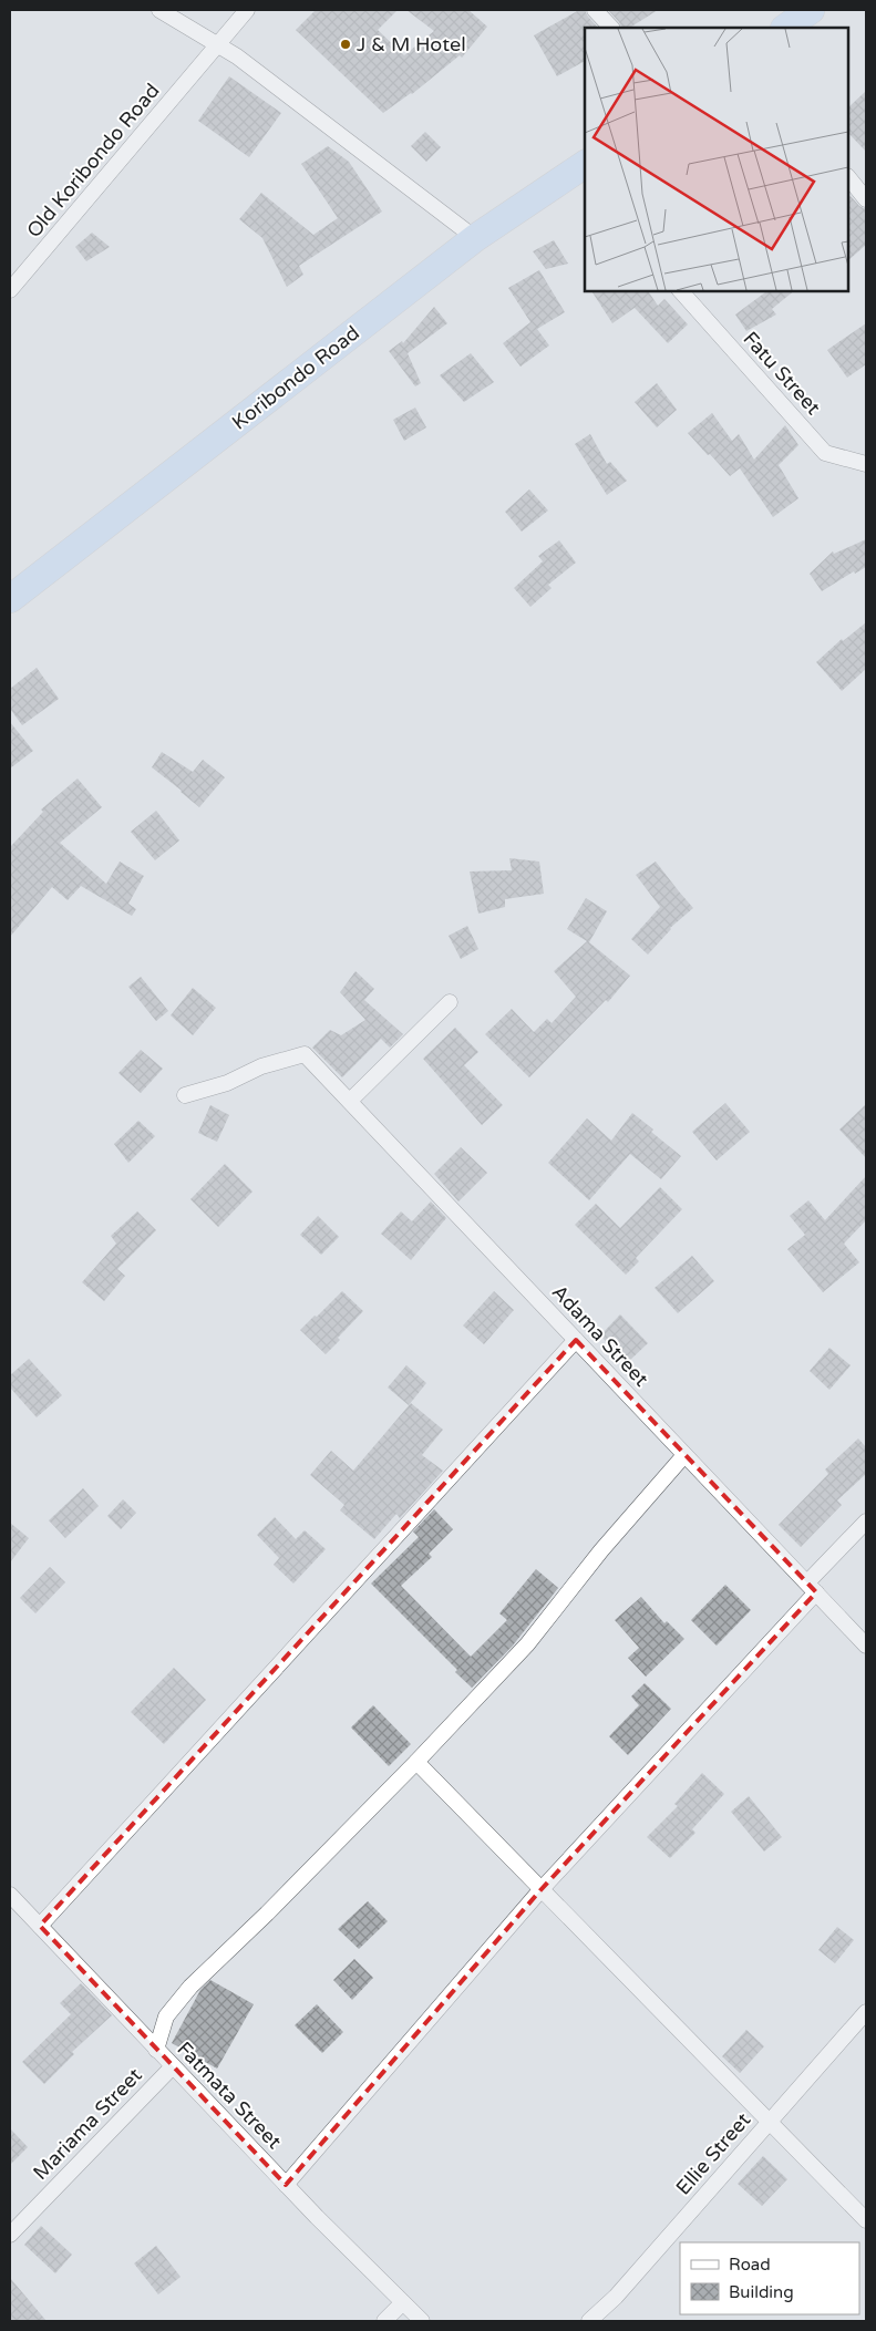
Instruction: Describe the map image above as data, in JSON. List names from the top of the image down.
{
  "streets": {
    "highway": ["Koribondo Road"],
    "street": [
      "Old Koribondo Road",
      "Fatu Street",
      "Adama Street",
      "Fatmata Street",
      "Mariama Street",
      "Ellie Street"
    ]
  },
  "crossings": [
    ["Fatmata Street", "Mariama Street"]
  ],
  "places": ["J & M Hotel"],
  "legend": ["Road", "Building"]
}
